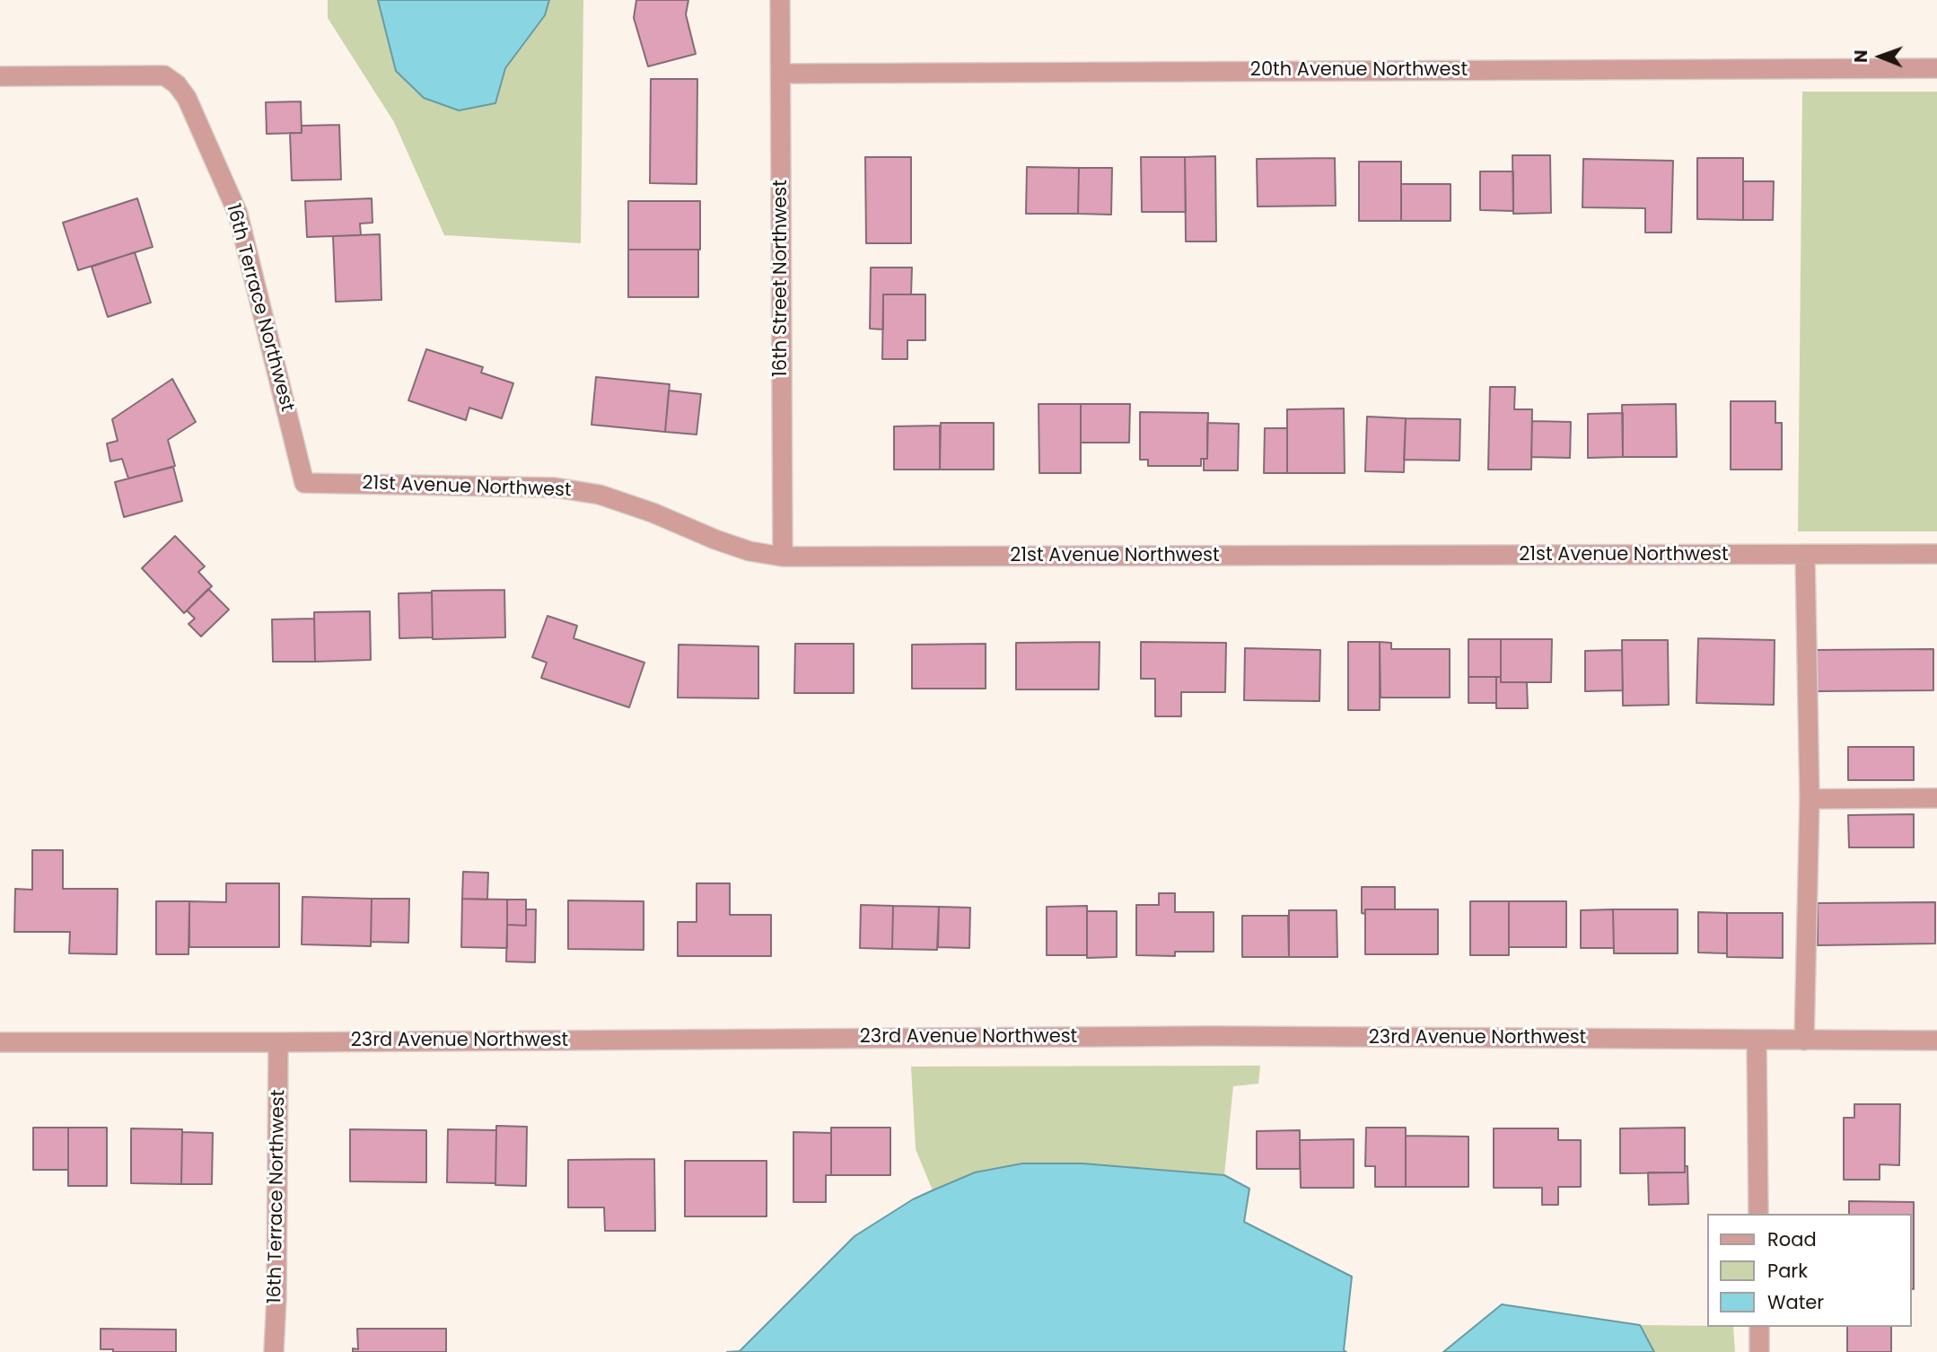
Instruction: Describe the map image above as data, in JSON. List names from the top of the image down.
{
  "streets": {
    "street": [
      "20th Avenue Northwest",
      "16th Street Northwest",
      "16th Terrace Northwest",
      "21st Avenue Northwest",
      "23rd Avenue Northwest"
    ]
  },
  "crossings": [
    ["20th Avenue Northwest", "16th Street Northwest"],
    ["16th Street Northwest", "21st Avenue Northwest"],
    ["16th Terrace Northwest", "21st Avenue Northwest"],
    ["16th Terrace Northwest", "23rd Avenue Northwest"]
  ],
  "legend": ["Road", "Park", "Water"],
  "north": "left"
}
